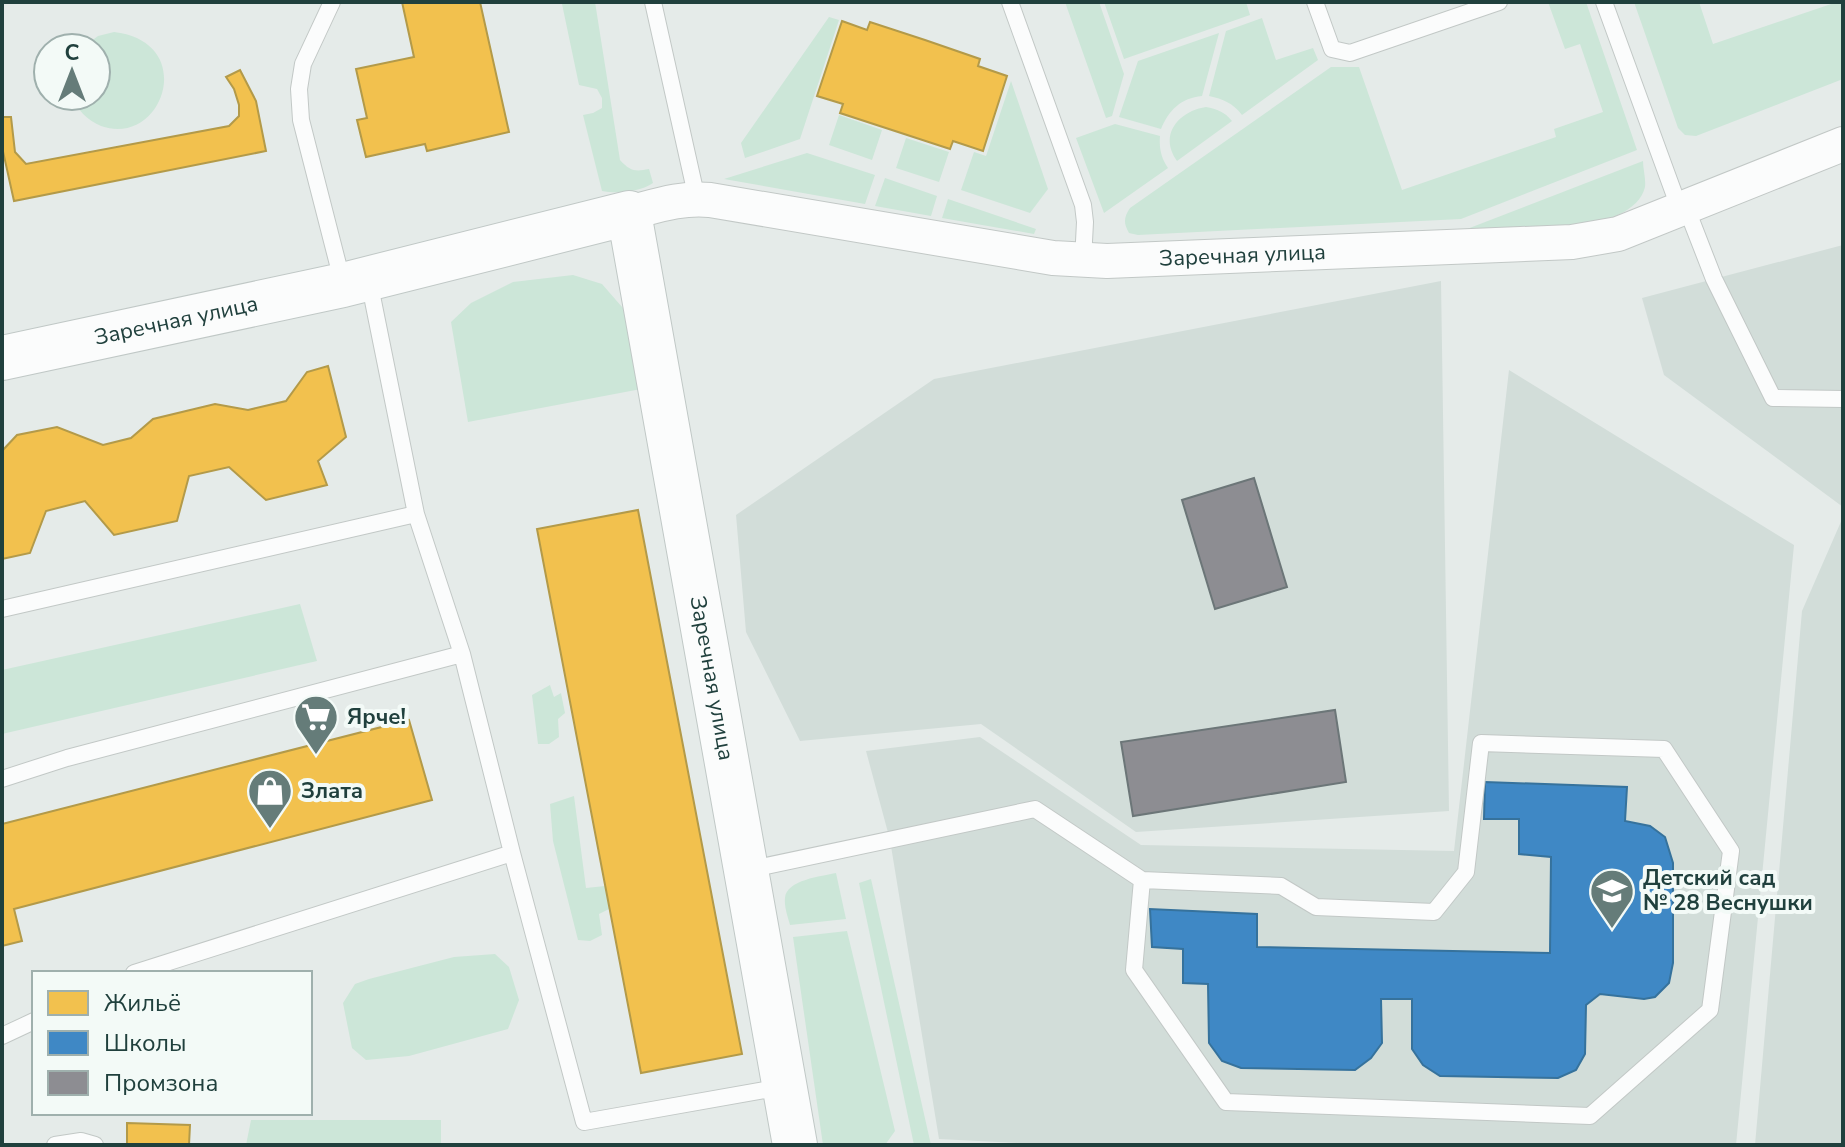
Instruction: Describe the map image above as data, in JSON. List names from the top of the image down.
{
  "streets": {
    "street": ["Заречная улица"]
  },
  "places": {
    "supermarket": ["Ярче!"],
    "shop": ["Злата"],
    "school or university": ["Детский сад № 28 Веснушки"]
  },
  "legend": ["Жильё", "Школы", "Промзона"],
  "north": "top"
}
